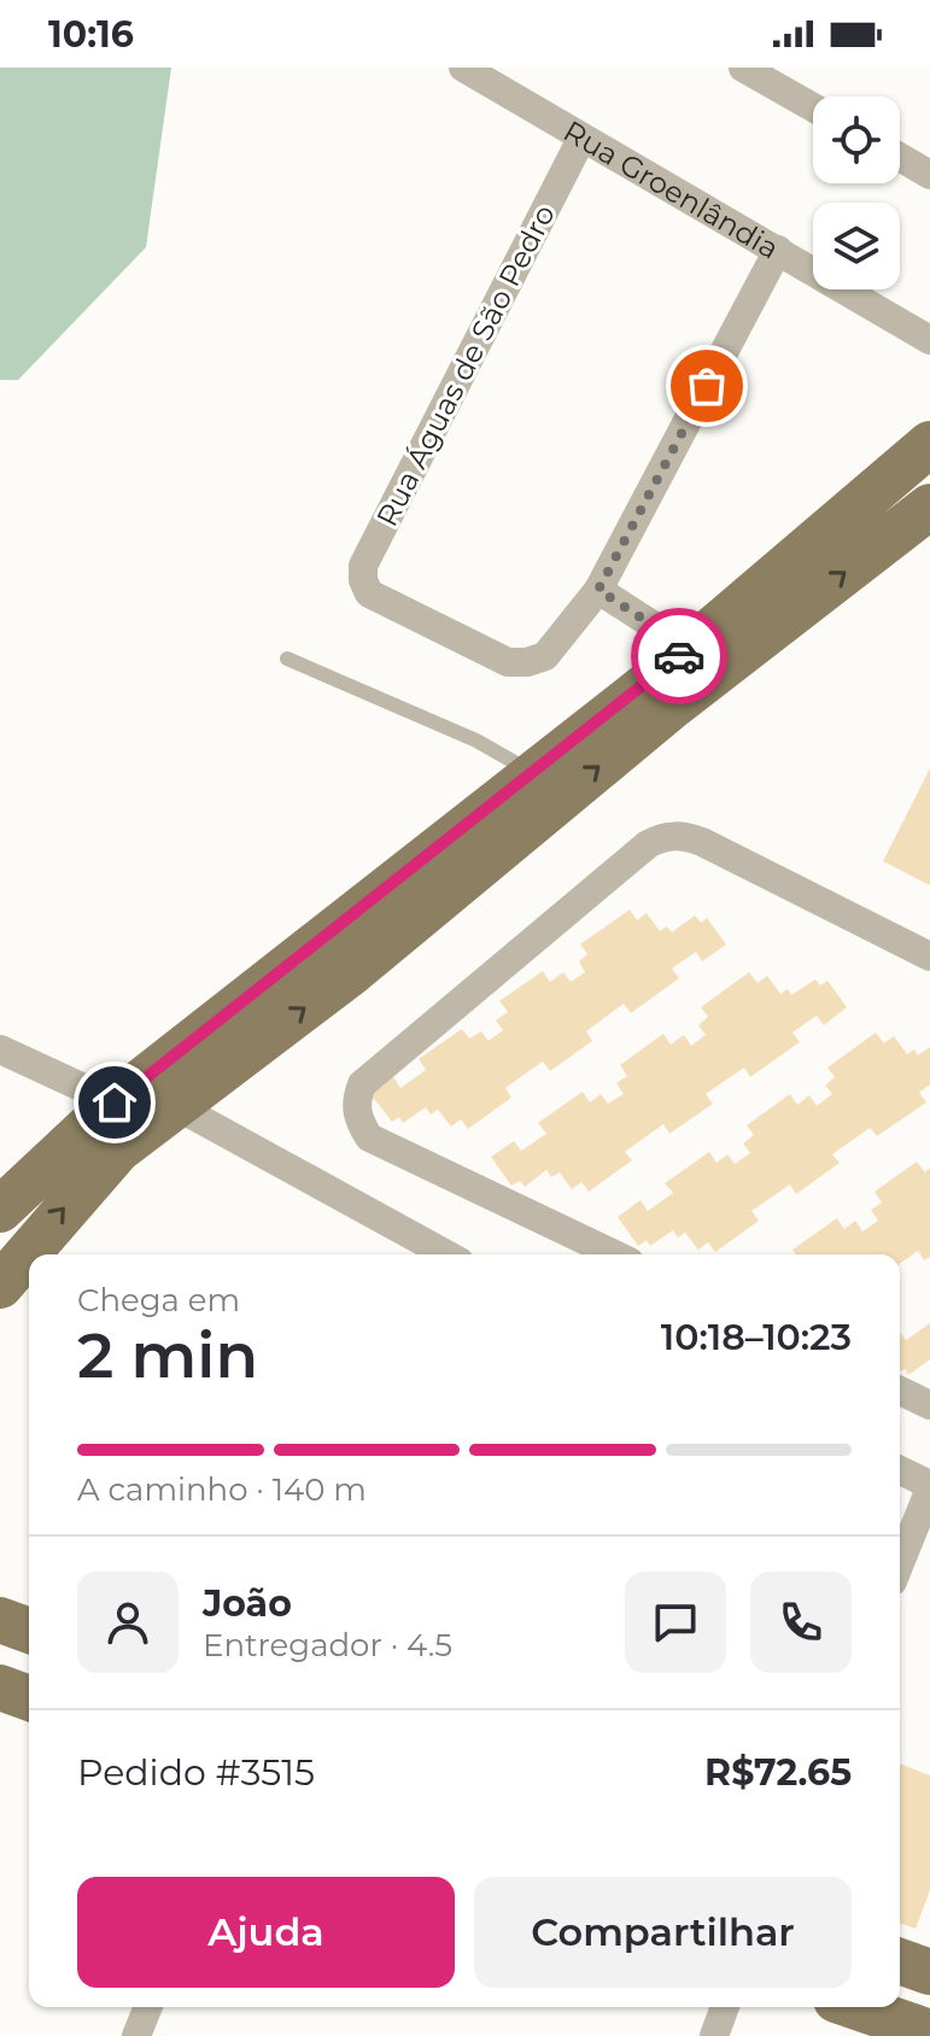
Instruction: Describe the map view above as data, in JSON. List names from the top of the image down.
{
  "streets": {
    "street": ["Rua Groenlândia", "Rua Águas de São Pedro"]
  },
  "crossings": [
    ["Rua Groenlândia", "Rua Águas de São Pedro"]
  ],
  "page": {
    "status": "10:16",
    "heading": ["2 min", "Chega em", "10:18–10:23"],
    "panel": [
      "João",
      "Entregador · 4.5",
      "Pedido #3515",
      "R$72.65"
    ],
    "bar": "A caminho · 140 m",
    "buttons": ["Ajuda", "Compartilhar"]
  }
}
